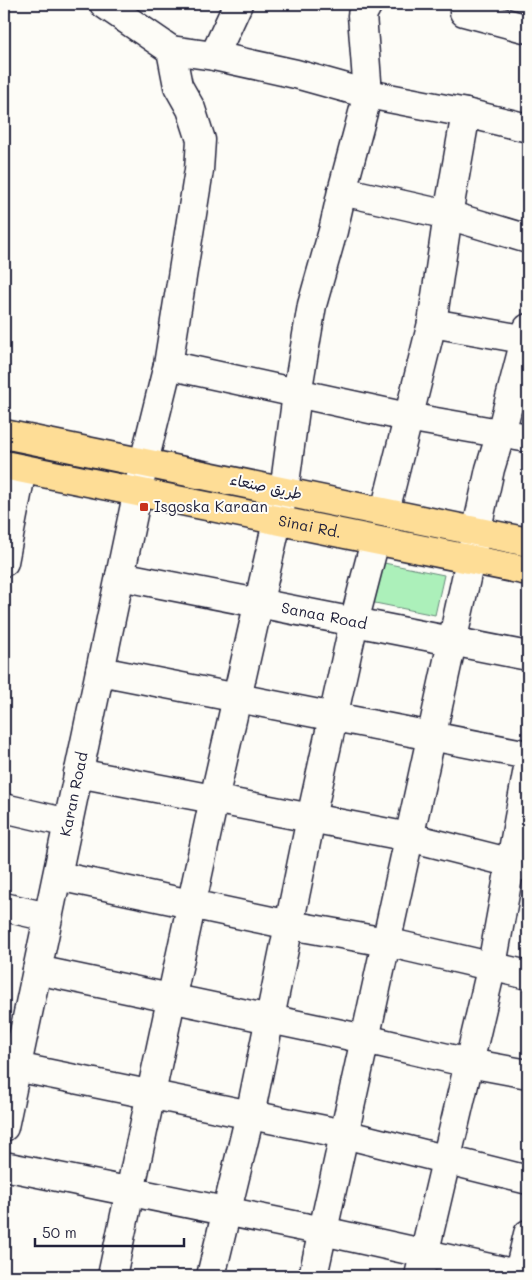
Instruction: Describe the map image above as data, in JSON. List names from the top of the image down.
{
  "streets": {
    "main road": ["طريق صنعاء", "Sinai Rd."],
    "street": ["Sanaa Road", "Karan Road"]
  },
  "crossings": [
    ["طريق صنعاء", "Karan Road"],
    ["Sinai Rd.", "Karan Road"],
    ["Sanaa Road", "Karan Road"]
  ],
  "places": {
    "transit": ["Isgoska Karaan"]
  },
  "scale_bar": "50 m"
}
